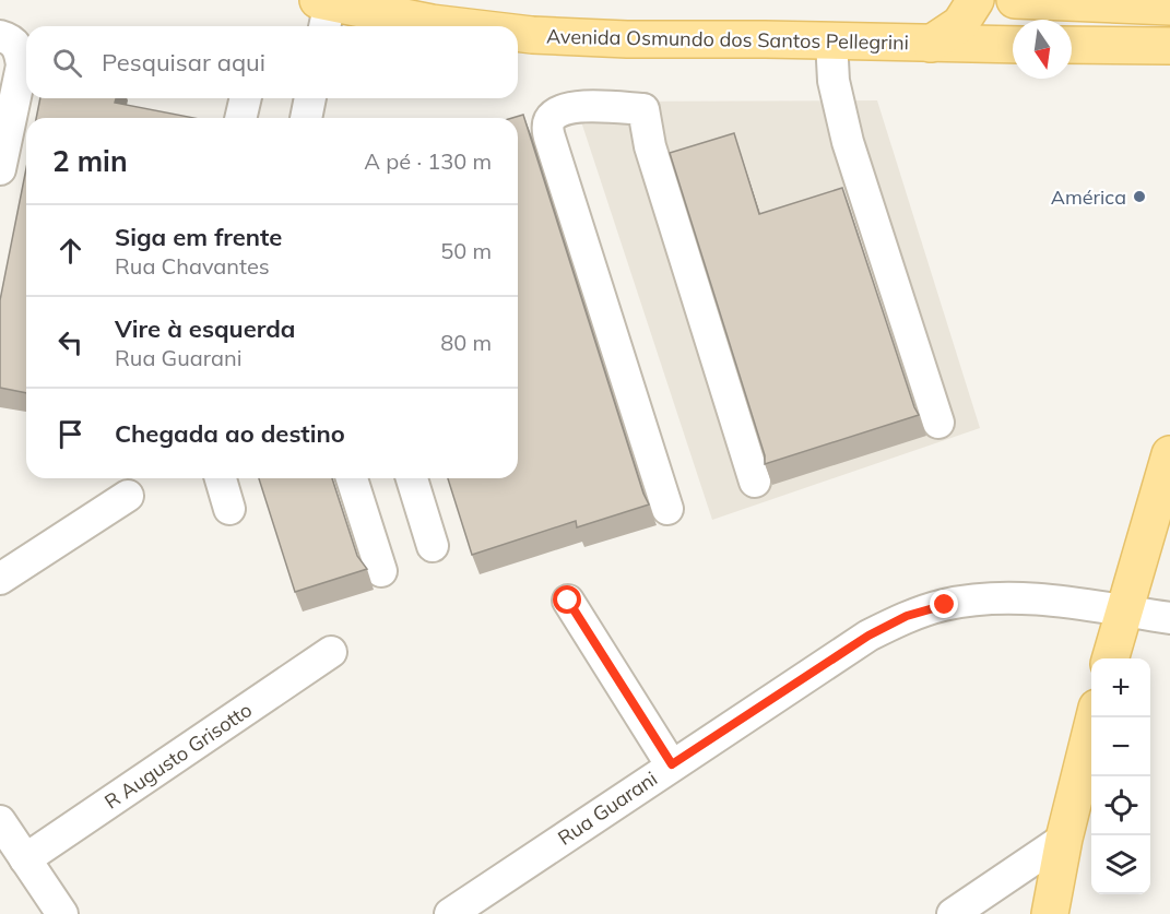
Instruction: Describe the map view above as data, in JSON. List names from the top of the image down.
{
  "streets": {
    "main road": ["Avenida Osmundo dos Santos Pellegrini"],
    "street": ["R Augusto Grisotto", "Rua Guarani"]
  },
  "places": ["América"],
  "north": "bottom",
  "page": {
    "search": "Pesquisar aqui",
    "heading": ["2 min", "A pé · 130 m"],
    "list": [
      ["Siga em frente", "Rua Chavantes", "50 m"],
      ["Vire à esquerda", "Rua Guarani", "80 m"],
      "Chegada ao destino"
    ],
    "map_buttons": ["+", "−"]
  }
}
